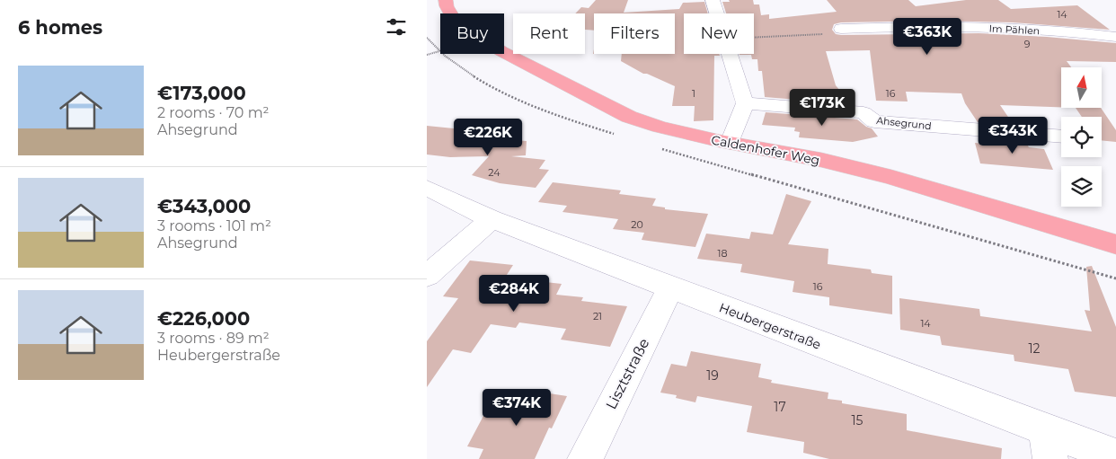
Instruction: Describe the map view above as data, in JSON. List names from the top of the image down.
{
  "streets": {
    "main road": ["Caldenhofer Weg"],
    "street": [
      "Im Pählen",
      "Ahsegrund",
      "Heubergerstraße",
      "Lisztstraße"
    ]
  },
  "crossings": [
    ["Heubergerstraße", "Lisztstraße"]
  ],
  "house_numbers": [
    "14",
    "9",
    "1",
    "16",
    "24",
    "20",
    "18",
    "16",
    "21",
    "14",
    "12",
    "19",
    "17",
    "15"
  ],
  "north": "top",
  "page": {
    "heading": "6 homes",
    "chip": [
      "Buy",
      "Rent",
      "Filters",
      "New"
    ],
    "price": [
      "€363K",
      "€173K",
      "€343K",
      "€226K",
      "€284K",
      "€374K"
    ],
    "list": [
      {
        "name": "€173,000",
        "note": "2 rooms · 70 m² · Ahsegrund"
      },
      {
        "name": "€343,000",
        "note": "3 rooms · 101 m² · Ahsegrund"
      },
      {
        "name": "€226,000",
        "note": "3 rooms · 89 m² · Heubergerstraße"
      }
    ]
  }
}
